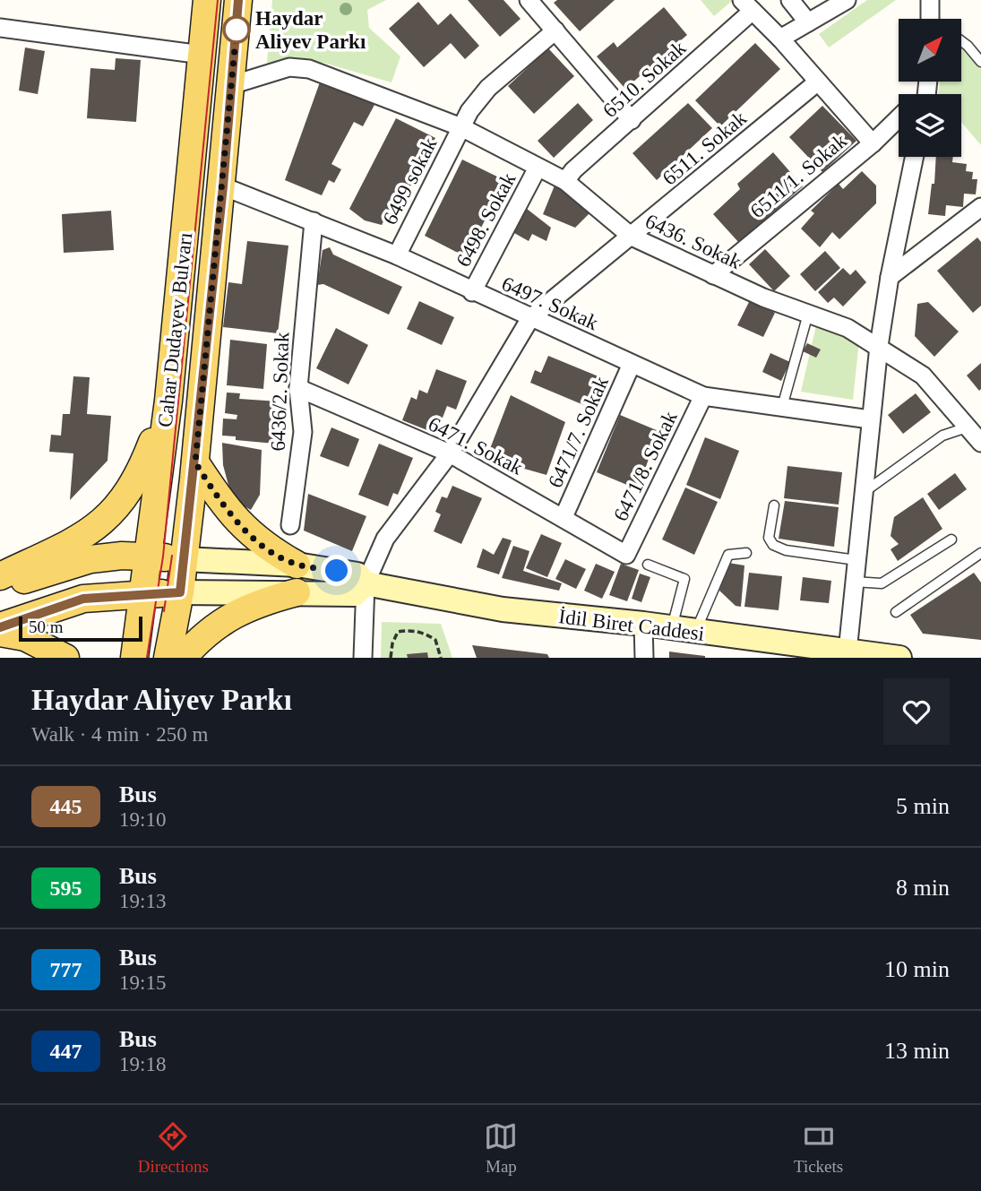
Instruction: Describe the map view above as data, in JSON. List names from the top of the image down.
{
  "streets": {
    "main road": ["Cahar Dudayev Bulvarı"],
    "street": [
      "6510. Sokak",
      "6511. Sokak",
      "6511/1. Sokak",
      "6499 sokak",
      "6498. Sokak",
      "6436. Sokak",
      "6497. Sokak",
      "6436/2. Sokak",
      "6471/7. Sokak",
      "6471. Sokak",
      "6471/8. Sokak",
      "İdil Biret Caddesi"
    ]
  },
  "crossings": [
    ["6510. Sokak", "6436. Sokak"],
    ["6511. Sokak", "6436. Sokak"],
    ["6511. Sokak", "6497. Sokak"],
    ["6511/1. Sokak", "6436. Sokak"],
    ["6499 sokak", "6436. Sokak"],
    ["6499 sokak", "6497. Sokak"],
    ["6498. Sokak", "6436. Sokak"],
    ["6498. Sokak", "6497. Sokak"],
    ["6436. Sokak", "Cahar Dudayev Bulvarı"],
    ["6497. Sokak", "Cahar Dudayev Bulvarı"],
    ["6497. Sokak", "6436/2. Sokak"],
    ["6497. Sokak", "6471/7. Sokak"],
    ["6497. Sokak", "6471/8. Sokak"],
    ["Cahar Dudayev Bulvarı", "İdil Biret Caddesi"],
    ["6436/2. Sokak", "6471. Sokak"],
    ["6471/7. Sokak", "6471. Sokak"],
    ["6471. Sokak", "6471/8. Sokak"]
  ],
  "places": ["Haydar Aliyev Parkı"],
  "lines": ["bus line 445"],
  "scale_bar": "50 m",
  "north": "top right",
  "page": {
    "scale": "50 m",
    "heading": ["Haydar Aliyev Parkı", "Walk · 4 min · 250 m"],
    "list": [
      {
        "mark": "445",
        "name": "Bus",
        "note": "19:10",
        "value": "5 min"
      },
      {
        "mark": "595",
        "name": "Bus",
        "note": "19:13",
        "value": "8 min"
      },
      {
        "mark": "777",
        "name": "Bus",
        "note": "19:15",
        "value": "10 min"
      },
      {
        "mark": "447",
        "name": "Bus",
        "note": "19:18",
        "value": "13 min"
      }
    ],
    "tabs": ["Directions", "Map", "Tickets"]
  }
}
